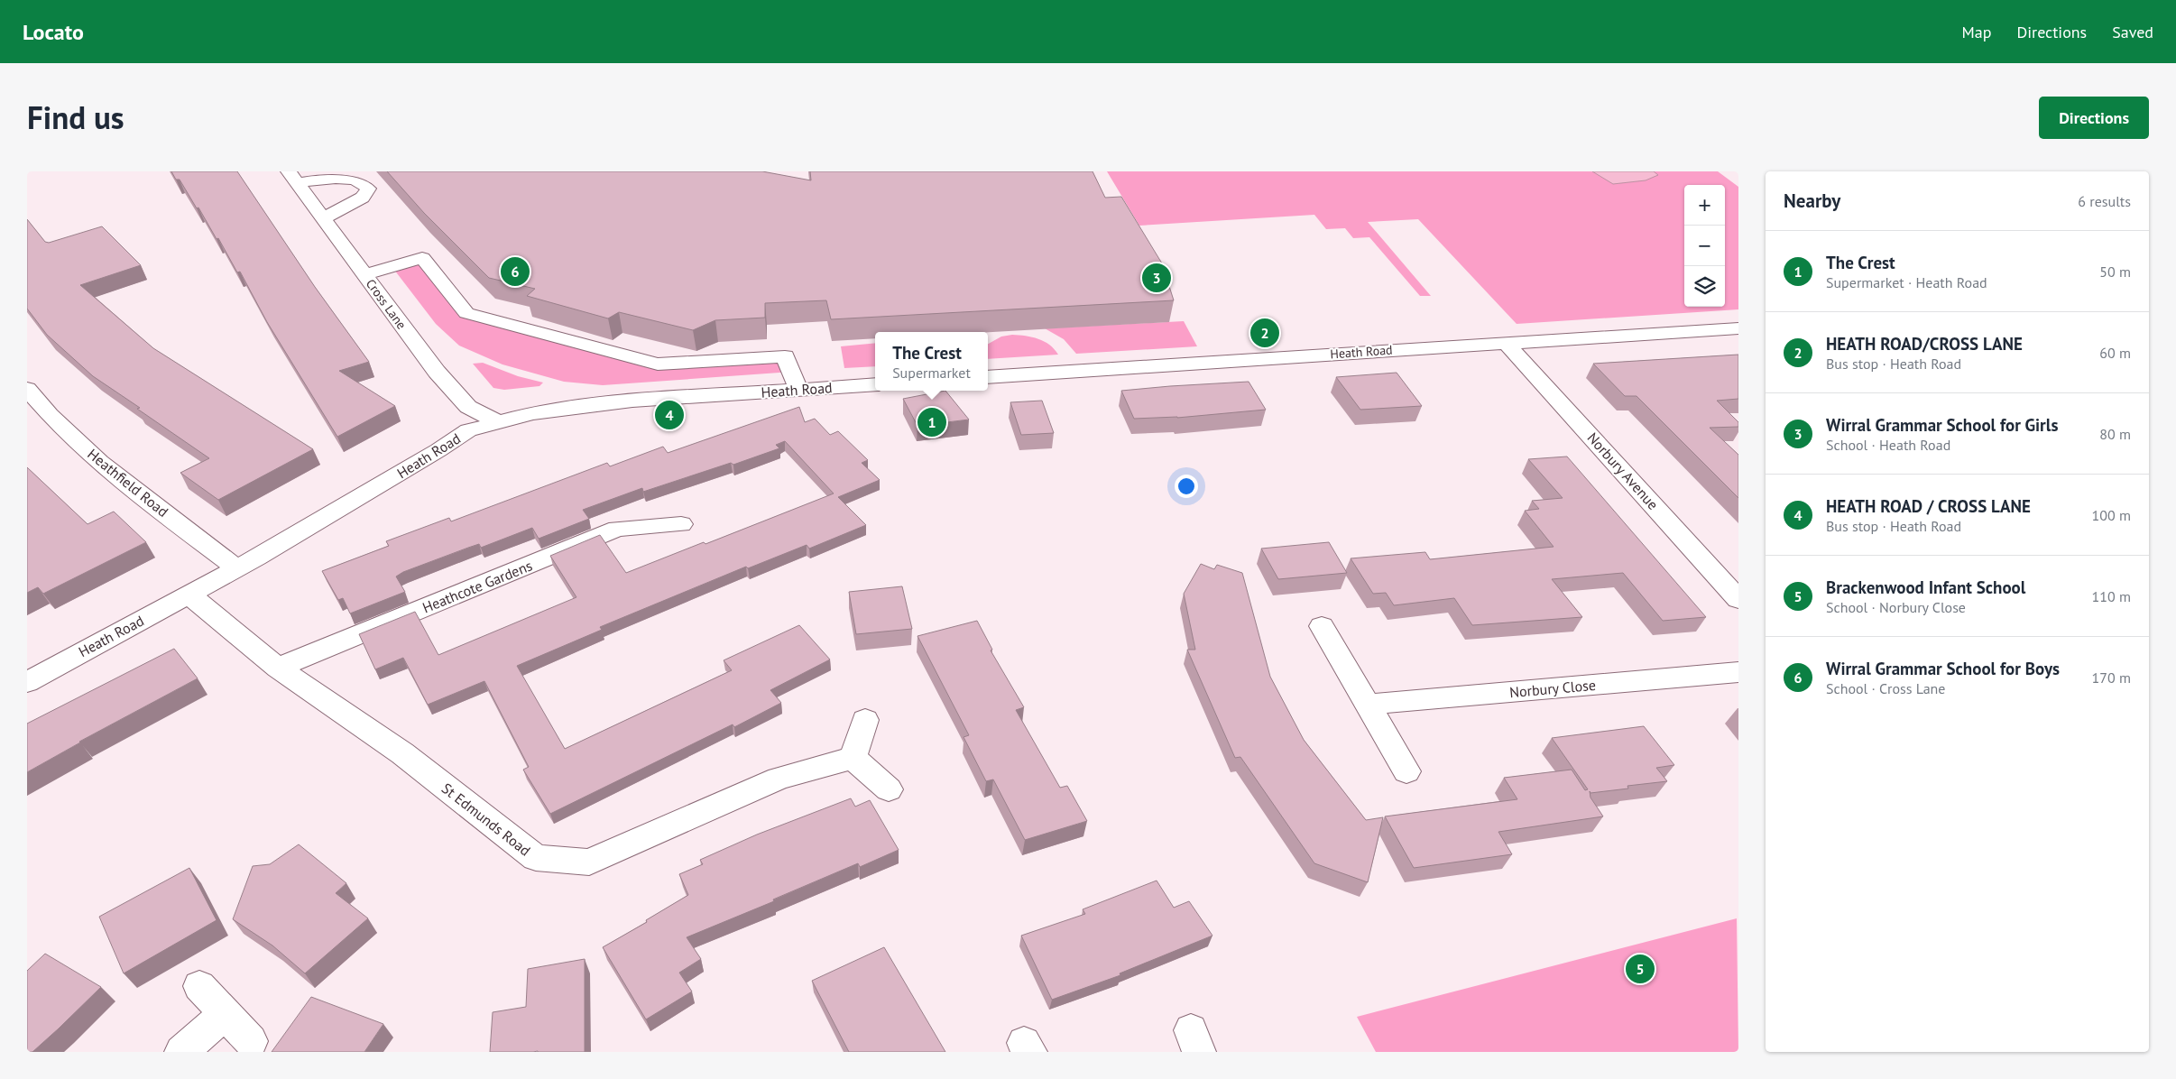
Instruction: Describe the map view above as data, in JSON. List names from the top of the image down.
{
  "streets": {
    "street": [
      "Cross Lane",
      "Heath Road",
      "Norbury Avenue",
      "Heathfield Road",
      "Heathcote Gardens",
      "Norbury Close",
      "St Edmunds Road"
    ]
  },
  "crossings": [
    ["Cross Lane", "Heath Road"],
    ["Heath Road", "Norbury Avenue"],
    ["Heath Road", "Heathfield Road"],
    ["Heath Road", "St Edmunds Road"],
    ["Heathcote Gardens", "St Edmunds Road"]
  ],
  "page": {
    "header": "Locato",
    "nav": ["Map", "Directions", "Saved"],
    "title": "Find us",
    "buttons": "Directions",
    "heading": ["Nearby", "6 results"],
    "map_buttons": ["+", "−"],
    "list": [
      {
        "mark": "1",
        "name": "The Crest",
        "note": "Supermarket · Heath Road",
        "value": "50 m"
      },
      {
        "mark": "2",
        "name": "HEATH ROAD/CROSS LANE",
        "note": "Bus stop · Heath Road",
        "value": "60 m"
      },
      {
        "mark": "3",
        "name": "Wirral Grammar School for Girls",
        "note": "School · Heath Road",
        "value": "80 m"
      },
      {
        "mark": "4",
        "name": "HEATH ROAD / CROSS LANE",
        "note": "Bus stop · Heath Road",
        "value": "100 m"
      },
      {
        "mark": "5",
        "name": "Brackenwood Infant School",
        "note": "School · Norbury Close",
        "value": "110 m"
      },
      {
        "mark": "6",
        "name": "Wirral Grammar School for Boys",
        "note": "School · Cross Lane",
        "value": "170 m"
      }
    ],
    "pins": [
      "6",
      "3",
      "2",
      "4",
      "1",
      "5"
    ],
    "popup": ["The Crest", "Supermarket"]
  }
}
